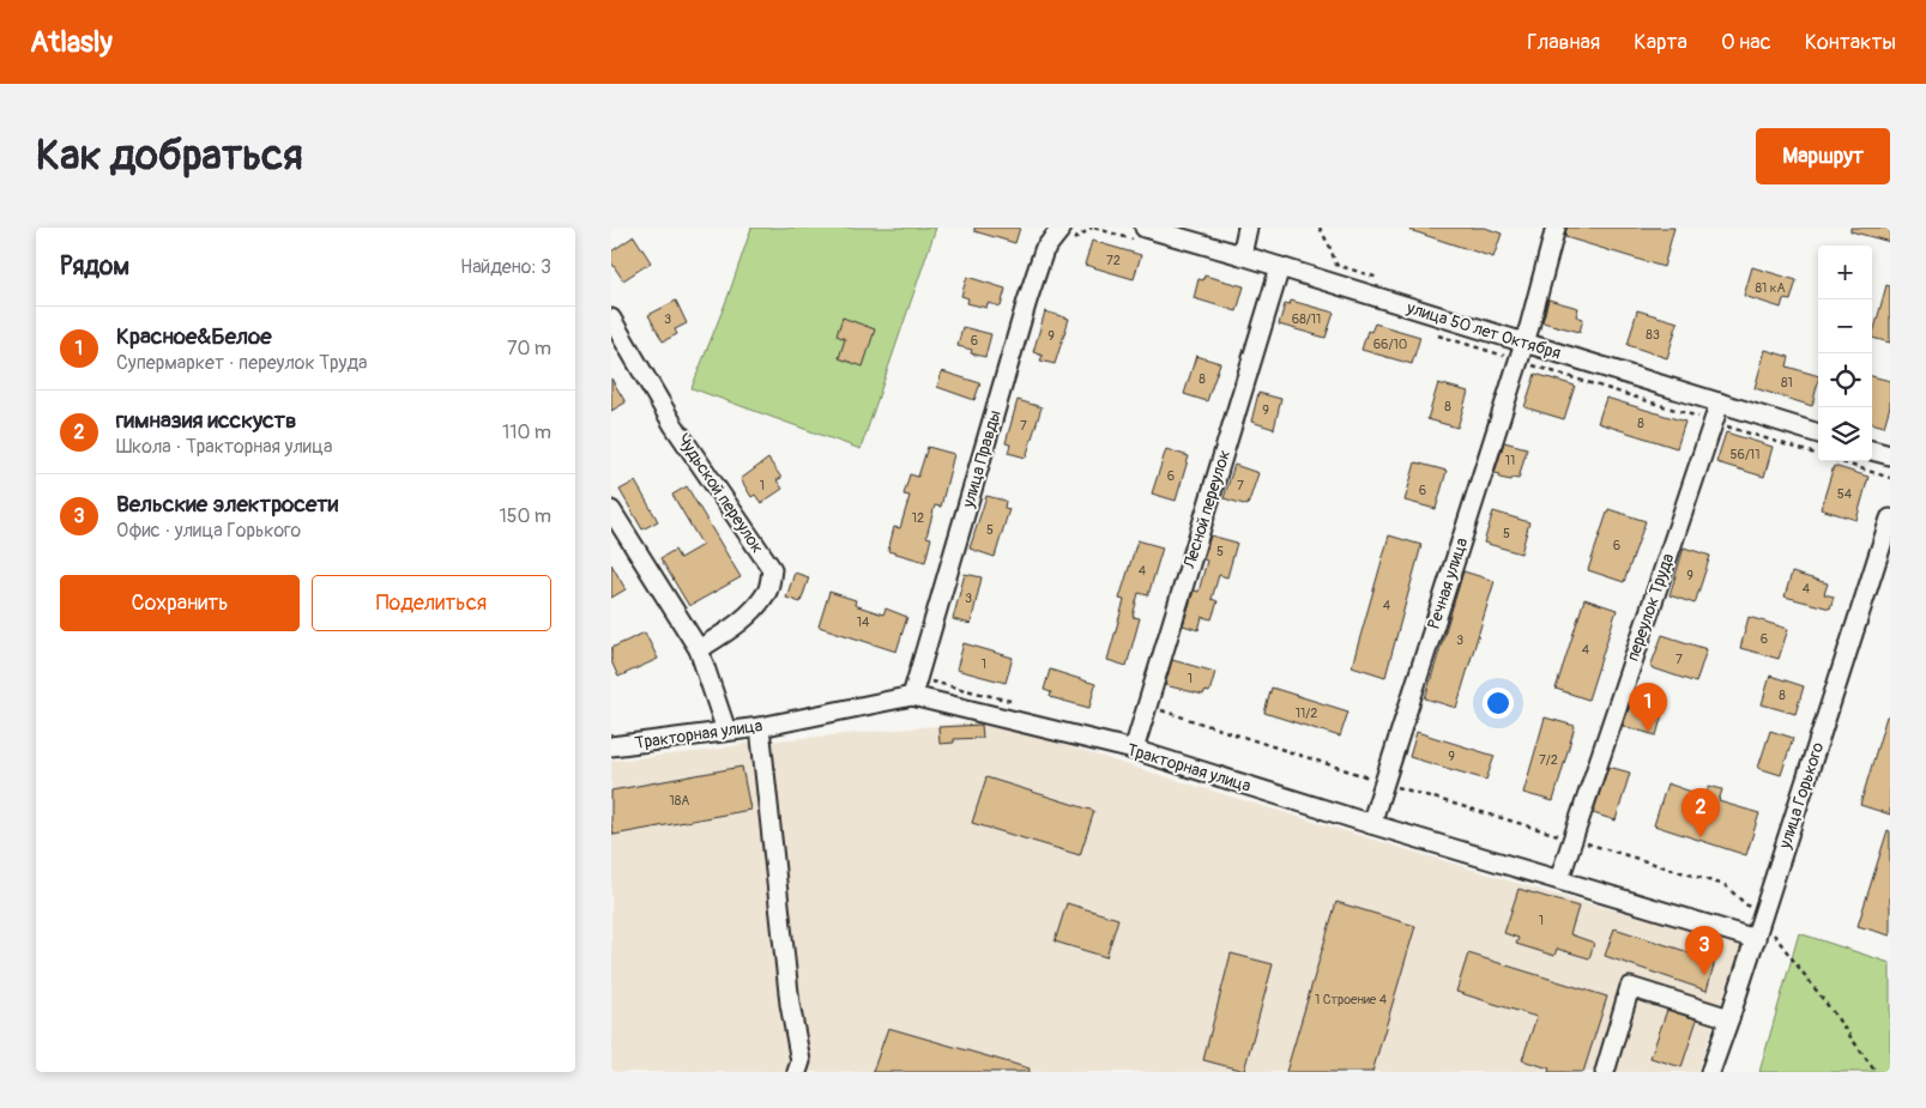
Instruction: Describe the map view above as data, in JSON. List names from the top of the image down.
{
  "streets": {
    "street": [
      "улица 50 лет Октября",
      "улица Правды",
      "Чудьской переулок",
      "Лесной переулок",
      "Речная улица",
      "переулок Труда",
      "Тракторная улица",
      "улица Горького"
    ]
  },
  "crossings": [
    ["улица 50 лет Октября", "Лесной переулок"],
    ["улица 50 лет Октября", "Речная улица"],
    ["улица 50 лет Октября", "переулок Труда"],
    ["улица Правды", "Тракторная улица"],
    ["Лесной переулок", "Тракторная улица"],
    ["Речная улица", "Тракторная улица"],
    ["переулок Труда", "Тракторная улица"],
    ["Тракторная улица", "улица Горького"]
  ],
  "house_numbers": [
    "72",
    "81 кА",
    "3",
    "68/11",
    "83",
    "9",
    "6",
    "66/10",
    "8",
    "81",
    "8",
    "9",
    "8",
    "7",
    "56/11",
    "11",
    "6",
    "1",
    "7",
    "6",
    "54",
    "12",
    "5",
    "5",
    "6",
    "5",
    "4",
    "9",
    "4",
    "3",
    "4",
    "14",
    "6",
    "3",
    "4",
    "7",
    "1",
    "1",
    "8",
    "11/2",
    "9",
    "7/2",
    "18А",
    "1",
    "1 Строение 4"
  ],
  "page": {
    "header": "Atlasly",
    "nav": [
      "Главная",
      "Карта",
      "О нас",
      "Контакты"
    ],
    "buttons": [
      "Маршрут",
      ["Сохранить", "Поделиться"]
    ],
    "title": "Как добраться",
    "heading": ["Рядом", "Найдено: 3"],
    "map_buttons": ["+", "−"],
    "list": [
      {
        "mark": "1",
        "name": "Красное&Белое",
        "note": "Супермаркет · переулок Труда",
        "value": "70 m"
      },
      {
        "mark": "2",
        "name": "гимназия исскуств",
        "note": "Школа · Тракторная улица",
        "value": "110 m"
      },
      {
        "mark": "3",
        "name": "Вельские электросети",
        "note": "Офис · улица Горького",
        "value": "150 m"
      }
    ],
    "pins": ["1", "2", "3"]
  }
}
